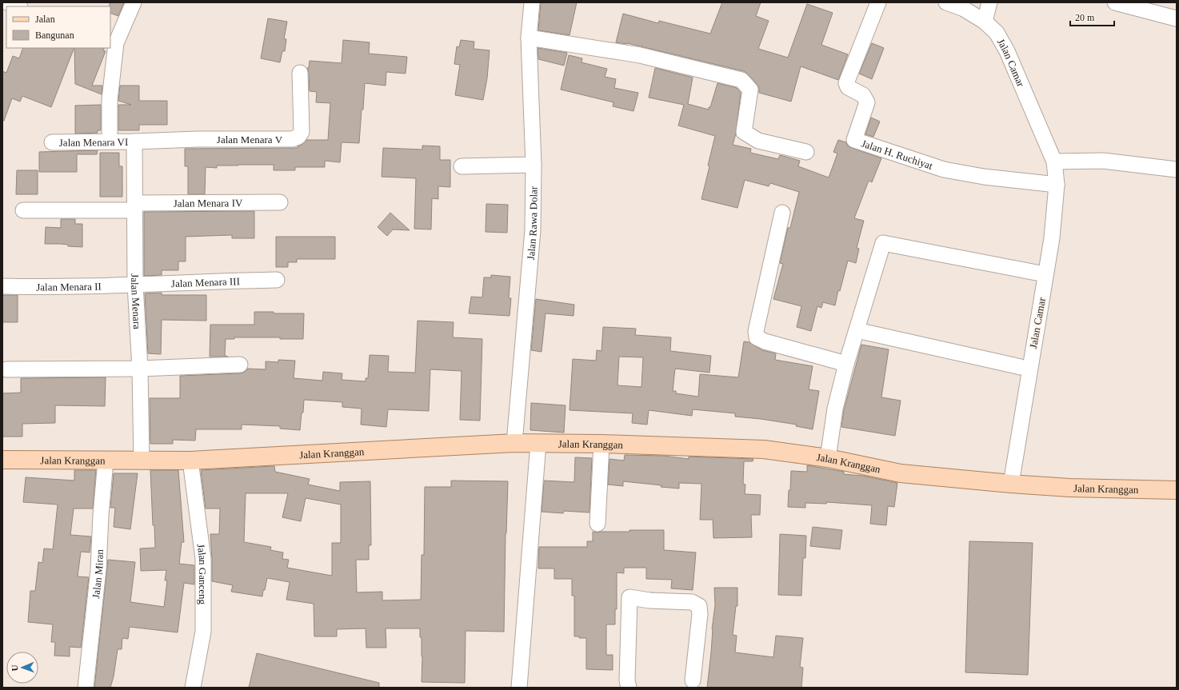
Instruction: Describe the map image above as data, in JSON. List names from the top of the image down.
{
  "streets": {
    "main road": ["Jalan Kranggan"],
    "street": [
      "Jalan Camar",
      "Jalan Menara V",
      "Jalan Menara VI",
      "Jalan H. Ruchiyat",
      "Jalan Menara IV",
      "Jalan Rawa Dolar",
      "Jalan Menara III",
      "Jalan Menara II",
      "Jalan Menara",
      "Jalan Miran",
      "Jalan Ganceng"
    ]
  },
  "crossings": [
    ["Jalan Camar", "Jalan H. Ruchiyat"],
    ["Jalan Camar", "Jalan Kranggan"],
    ["Jalan Menara V", "Jalan Menara VI"],
    ["Jalan Menara V", "Jalan Menara"],
    ["Jalan Menara VI", "Jalan Menara"],
    ["Jalan Menara IV", "Jalan Menara"],
    ["Jalan Rawa Dolar", "Jalan Kranggan"],
    ["Jalan Menara III", "Jalan Menara II"],
    ["Jalan Menara III", "Jalan Menara"],
    ["Jalan Menara II", "Jalan Menara"],
    ["Jalan Menara", "Jalan Kranggan"],
    ["Jalan Kranggan", "Jalan Miran"],
    ["Jalan Kranggan", "Jalan Ganceng"]
  ],
  "legend": ["Jalan", "Bangunan"],
  "scale_bar": "20 m",
  "north": "left"
}
